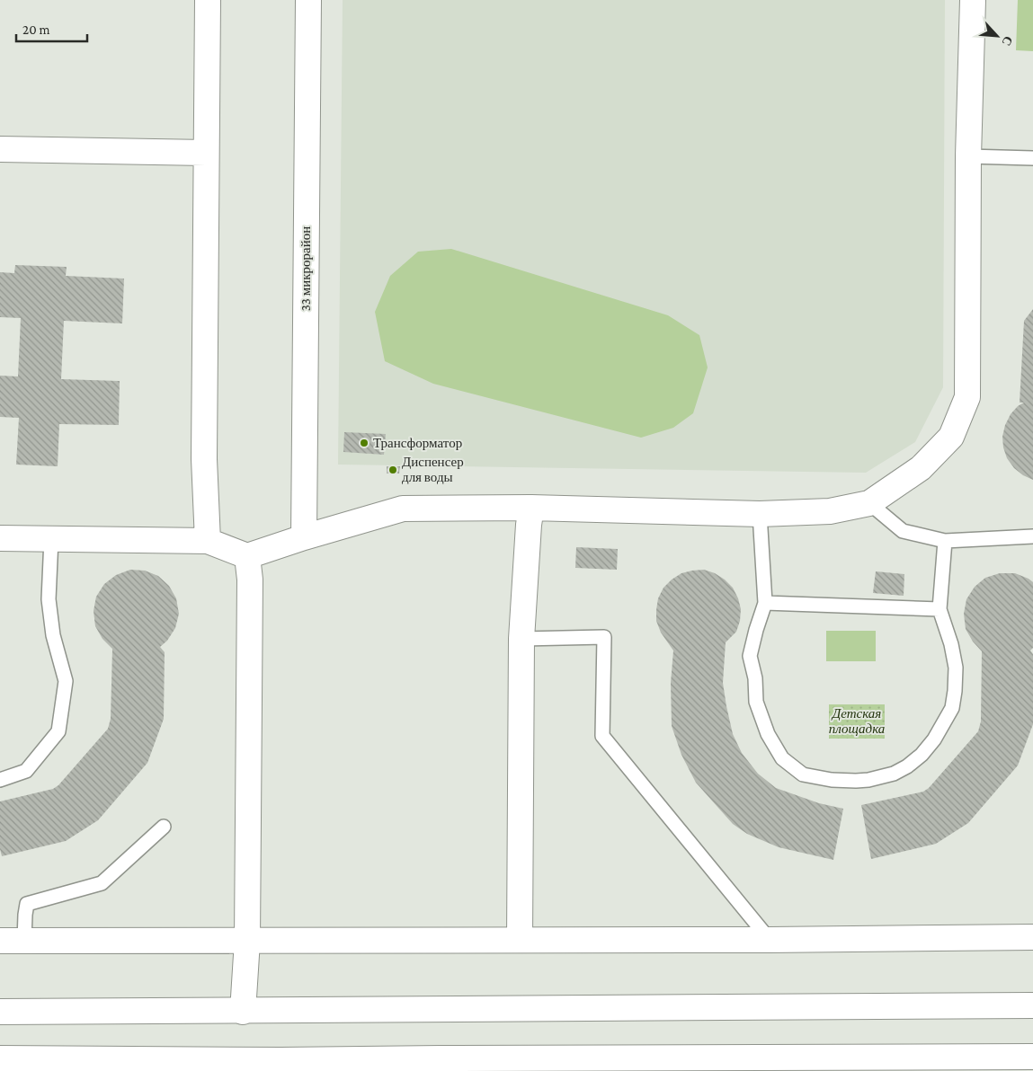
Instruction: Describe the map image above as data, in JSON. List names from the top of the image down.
{
  "streets": {
    "street": ["33 микрорайон"]
  },
  "parks": ["Детская площадка"],
  "places": ["Трансформатор", "Диспенсер для воды"],
  "scale_bar": "20 m",
  "north": "bottom right"
}
